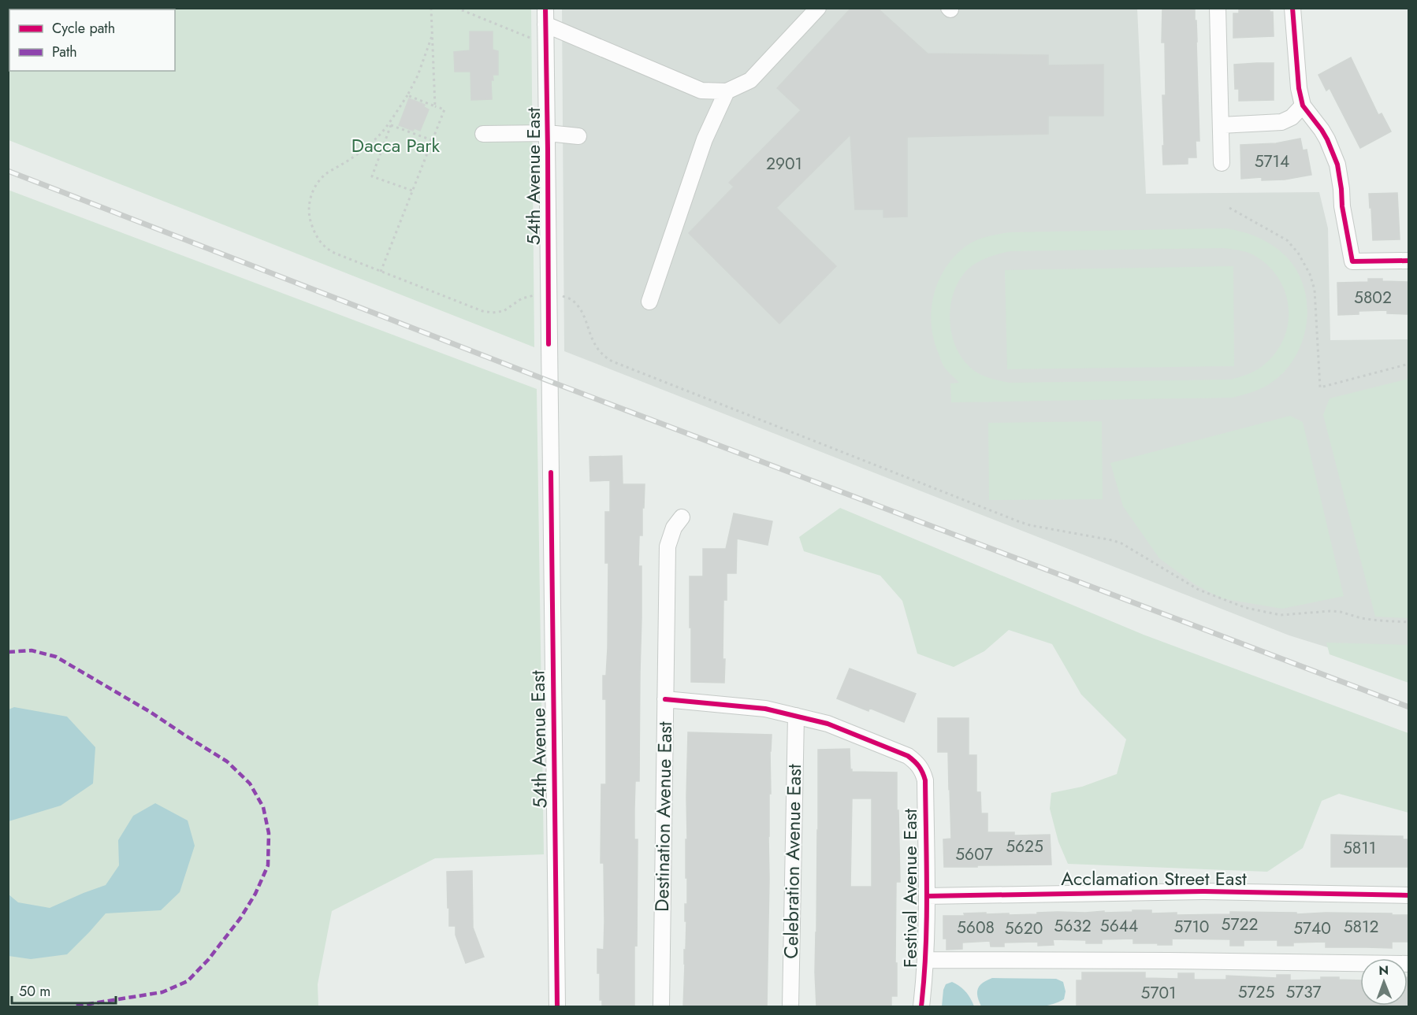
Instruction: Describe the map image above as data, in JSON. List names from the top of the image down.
{
  "streets": {
    "street": [
      "54th Avenue East",
      "Destination Avenue East",
      "Celebration Avenue East",
      "Acclamation Street East",
      "Festival Avenue East"
    ]
  },
  "crossings": [
    ["Celebration Avenue East", "Festival Avenue East"],
    ["Acclamation Street East", "Festival Avenue East"]
  ],
  "parks": ["Dacca Park"],
  "house_numbers": [
    "5714",
    "2901",
    "5802",
    "5625",
    "5811",
    "5607",
    "5722",
    "5632",
    "5644",
    "5710",
    "5812",
    "5608",
    "5620",
    "5740",
    "5725",
    "5737",
    "5701"
  ],
  "legend": ["Cycle path", "Path"],
  "scale_bar": "50 m",
  "north": "top"
}
